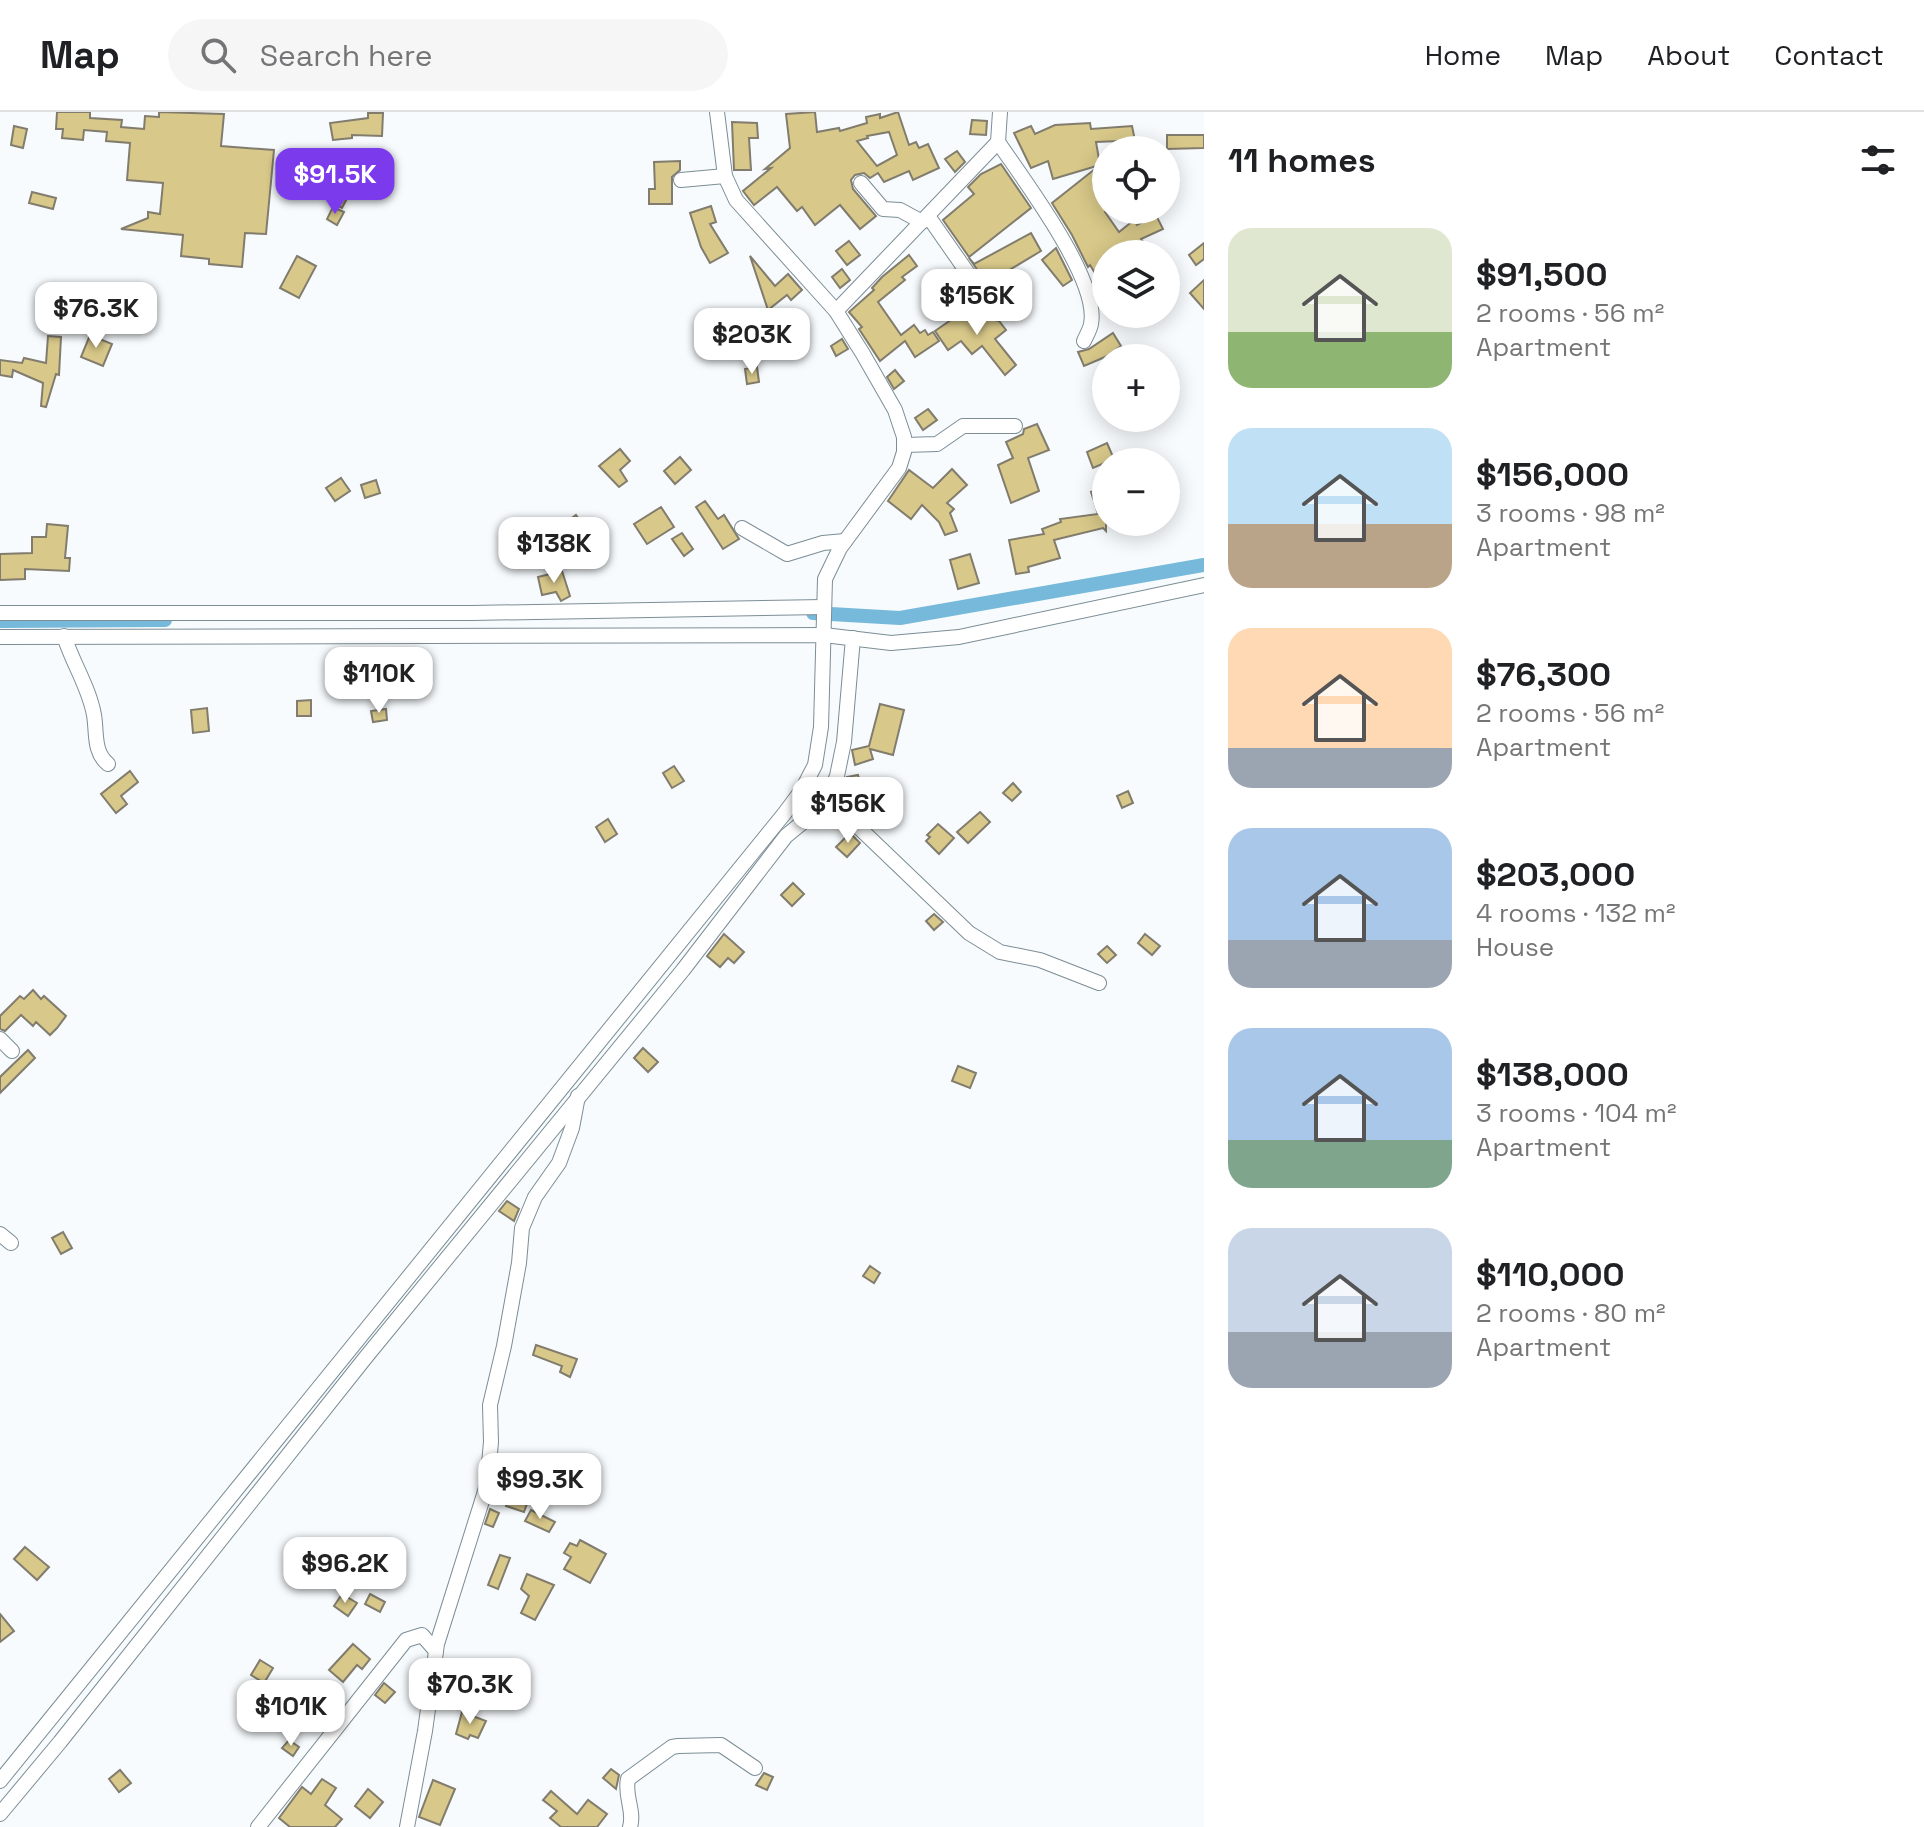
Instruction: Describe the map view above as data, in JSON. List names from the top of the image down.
{
  "page": {
    "header": "Map",
    "search": "Search here",
    "nav": [
      "Home",
      "Map",
      "About",
      "Contact"
    ],
    "heading": "11 homes",
    "map_buttons": ["+", "−"],
    "price": [
      "$91.5K",
      "$156K",
      "$76.3K",
      "$203K",
      "$138K",
      "$110K",
      "$156K",
      "$99.3K",
      "$96.2K",
      "$70.3K",
      "$101K"
    ],
    "list": [
      {
        "name": "$91,500",
        "note": "2 rooms · 56 m² · Apartment"
      },
      {
        "name": "$156,000",
        "note": "3 rooms · 98 m² · Apartment"
      },
      {
        "name": "$76,300",
        "note": "2 rooms · 56 m² · Apartment"
      },
      {
        "name": "$203,000",
        "note": "4 rooms · 132 m² · House"
      },
      {
        "name": "$138,000",
        "note": "3 rooms · 104 m² · Apartment"
      },
      {
        "name": "$110,000",
        "note": "2 rooms · 80 m² · Apartment"
      }
    ]
  }
}
